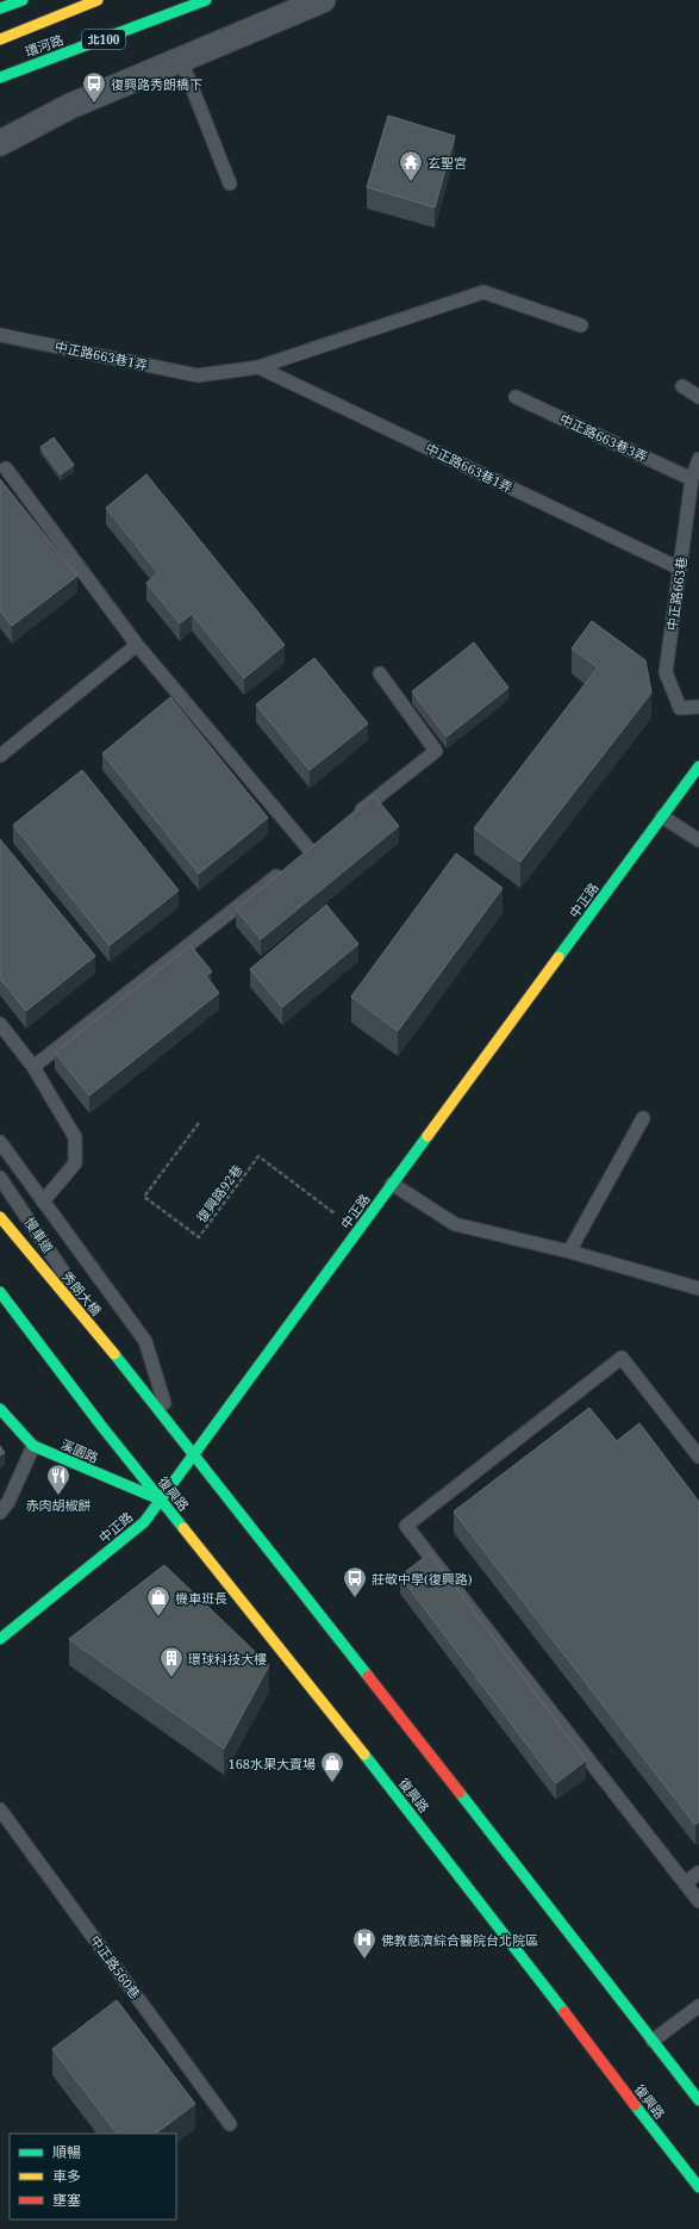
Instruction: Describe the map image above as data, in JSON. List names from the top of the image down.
{
  "streets": {
    "main road": [
      "北100",
      "環河路",
      "中正路",
      "秀朗大橋",
      "溪園路",
      "復興路"
    ],
    "lane": [
      "中正路663巷1弄",
      "中正路663巷3弄",
      "中正路663巷",
      "慢車道",
      "中正路560巷"
    ],
    "path": ["復興路92巷"]
  },
  "crossings": [
    ["中正路663巷1弄", "中正路663巷"],
    ["中正路663巷3弄", "中正路663巷"],
    ["中正路", "復興路92巷"],
    ["中正路", "溪園路"],
    ["中正路", "復興路"],
    ["慢車道", "秀朗大橋"],
    ["溪園路", "復興路"]
  ],
  "places": {
    "bus stop": ["復興路秀朗橋下", "莊敬中學(復興路)"],
    "temple": ["玄聖宮"],
    "restaurant": ["赤肉胡椒餅"],
    "shop": ["機車班長", "168水果大賣場"],
    "building": ["環球科技大樓"],
    "hospital": ["佛教慈濟綜合醫院台北院區"]
  },
  "legend": ["順暢", "車多", "壅塞"]
}
